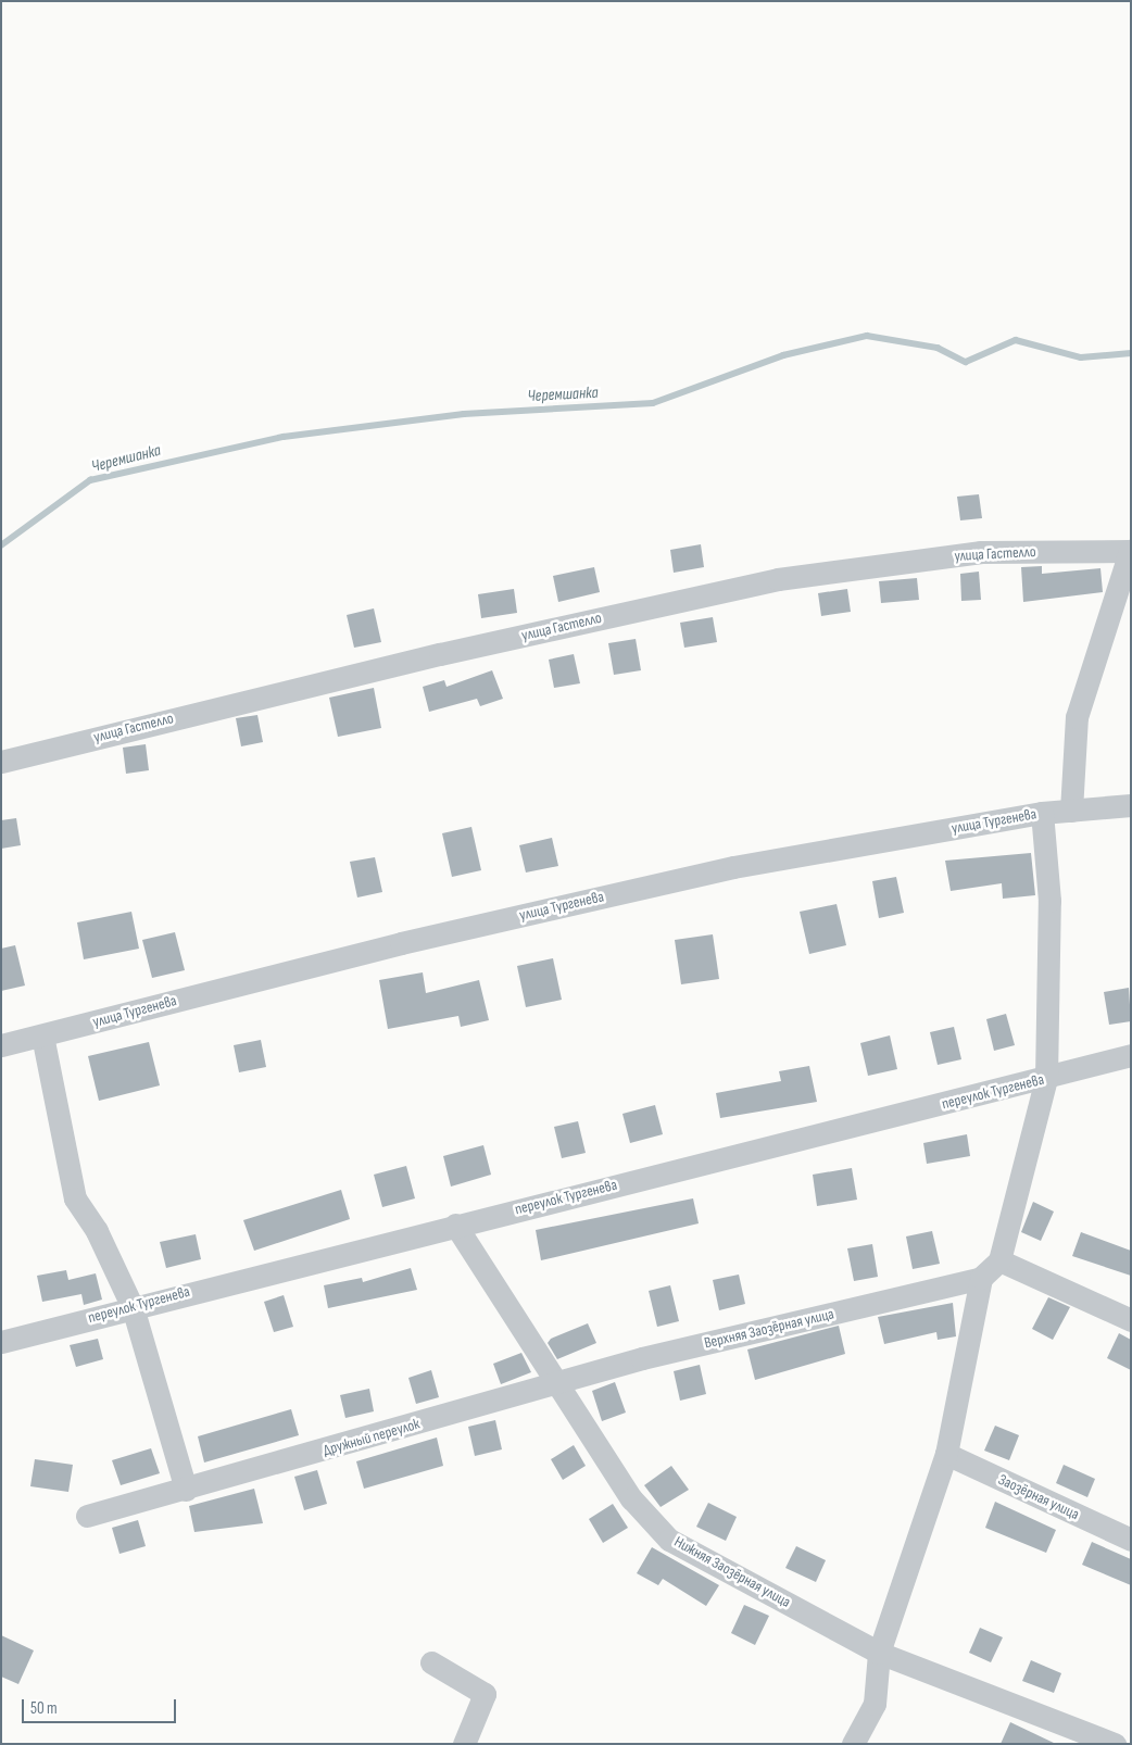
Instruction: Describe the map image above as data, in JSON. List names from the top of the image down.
{
  "streets": {
    "street": [
      "улица Гастелло",
      "улица Тургенева",
      "переулок Тургенева",
      "Верхняя Заозёрная улица",
      "Дружный переулок",
      "Заозёрная улица",
      "Нижняя Заозёрная улица"
    ]
  },
  "crossings": [
    ["переулок Тургенева", "Нижняя Заозёрная улица"],
    ["Верхняя Заозёрная улица", "Дружный переулок"],
    ["Верхняя Заозёрная улица", "Нижняя Заозёрная улица"],
    ["Дружный переулок", "Нижняя Заозёрная улица"]
  ],
  "water": ["Черемшанка"],
  "scale_bar": "50 m"
}
